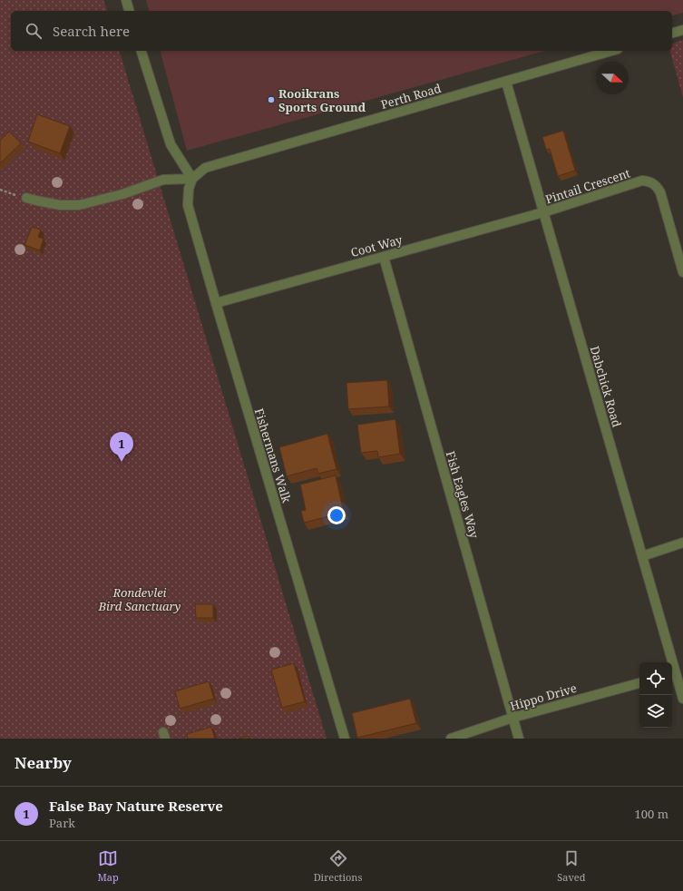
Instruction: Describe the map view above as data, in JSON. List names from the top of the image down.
{
  "streets": {
    "street": [
      "Perth Road",
      "Pintail Crescent",
      "Coot Way",
      "Dabchick Road",
      "Fishermans Walk",
      "Fish Eagles Way",
      "Hippo Drive"
    ]
  },
  "crossings": [
    ["Perth Road", "Dabchick Road"],
    ["Perth Road", "Fishermans Walk"],
    ["Pintail Crescent", "Coot Way"],
    ["Pintail Crescent", "Dabchick Road"],
    ["Coot Way", "Dabchick Road"],
    ["Coot Way", "Fishermans Walk"],
    ["Coot Way", "Fish Eagles Way"],
    ["Fish Eagles Way", "Hippo Drive"]
  ],
  "parks": ["Rondevlei Bird Sanctuary"],
  "places": ["Rooikrans Sports Ground"],
  "north": "right",
  "page": {
    "search": "Search here",
    "pins": "1",
    "heading": "Nearby",
    "list": [
      {
        "mark": "1",
        "name": "False Bay Nature Reserve",
        "note": "Park",
        "value": "100 m"
      }
    ],
    "nav": ["Map", "Directions", "Saved"]
  }
}
